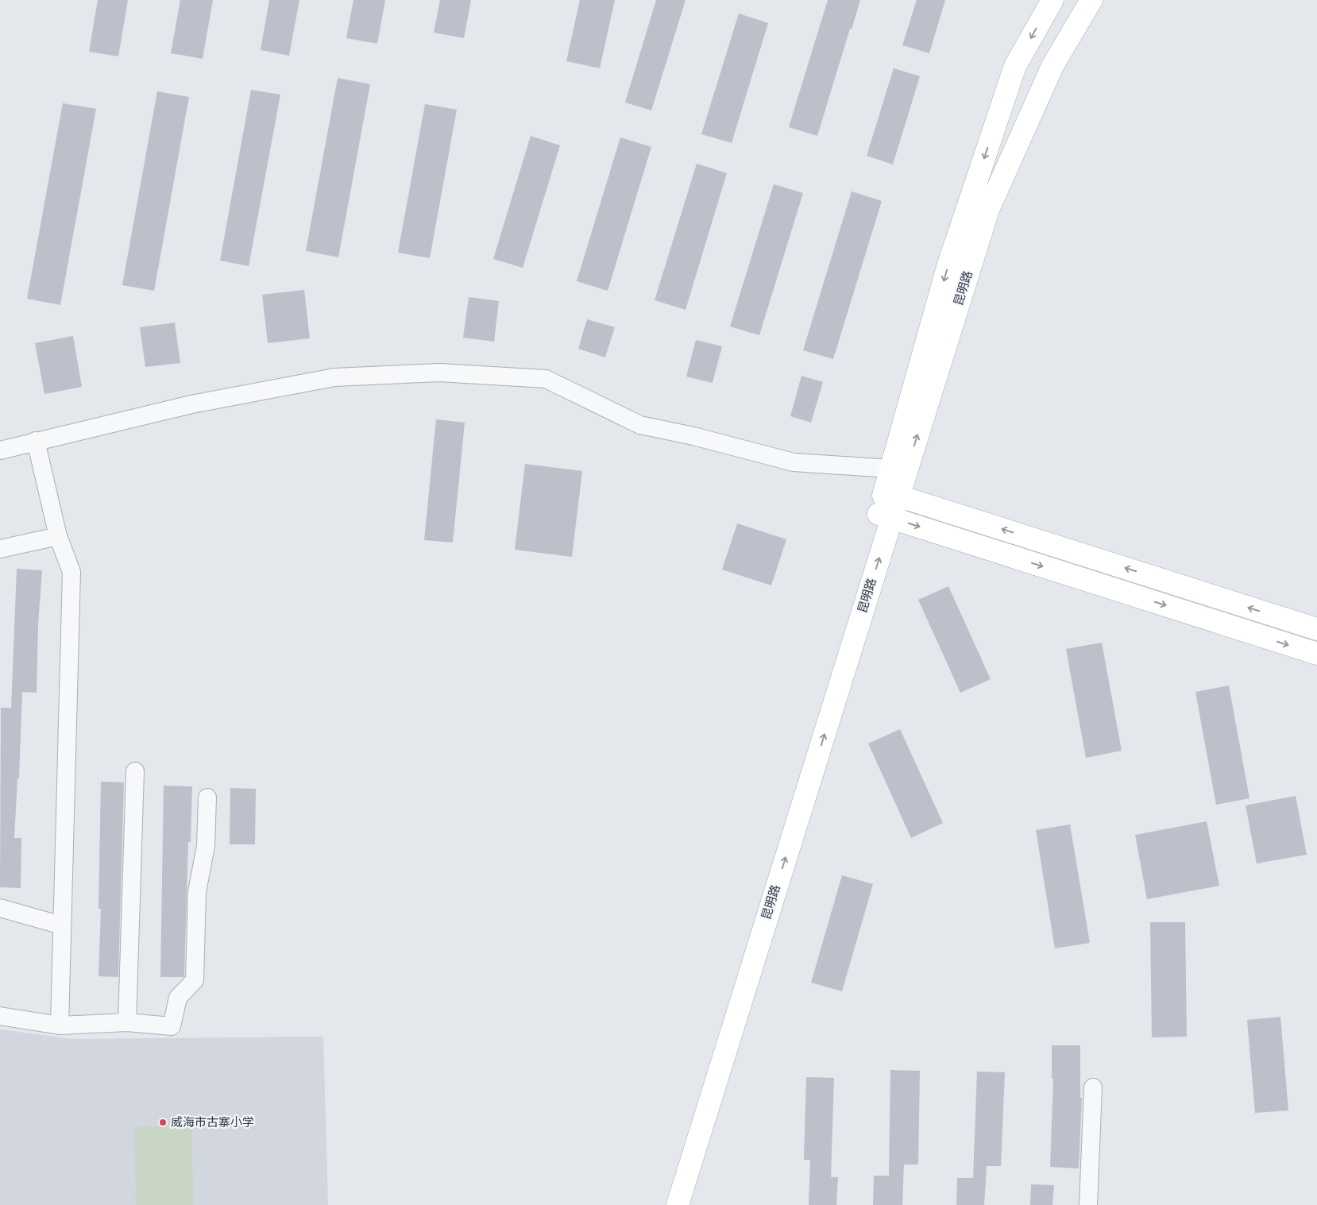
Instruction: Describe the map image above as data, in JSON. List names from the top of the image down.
{
  "streets": {
    "main road": ["昆明路"]
  },
  "places": ["威海市古寨小学"]
}
